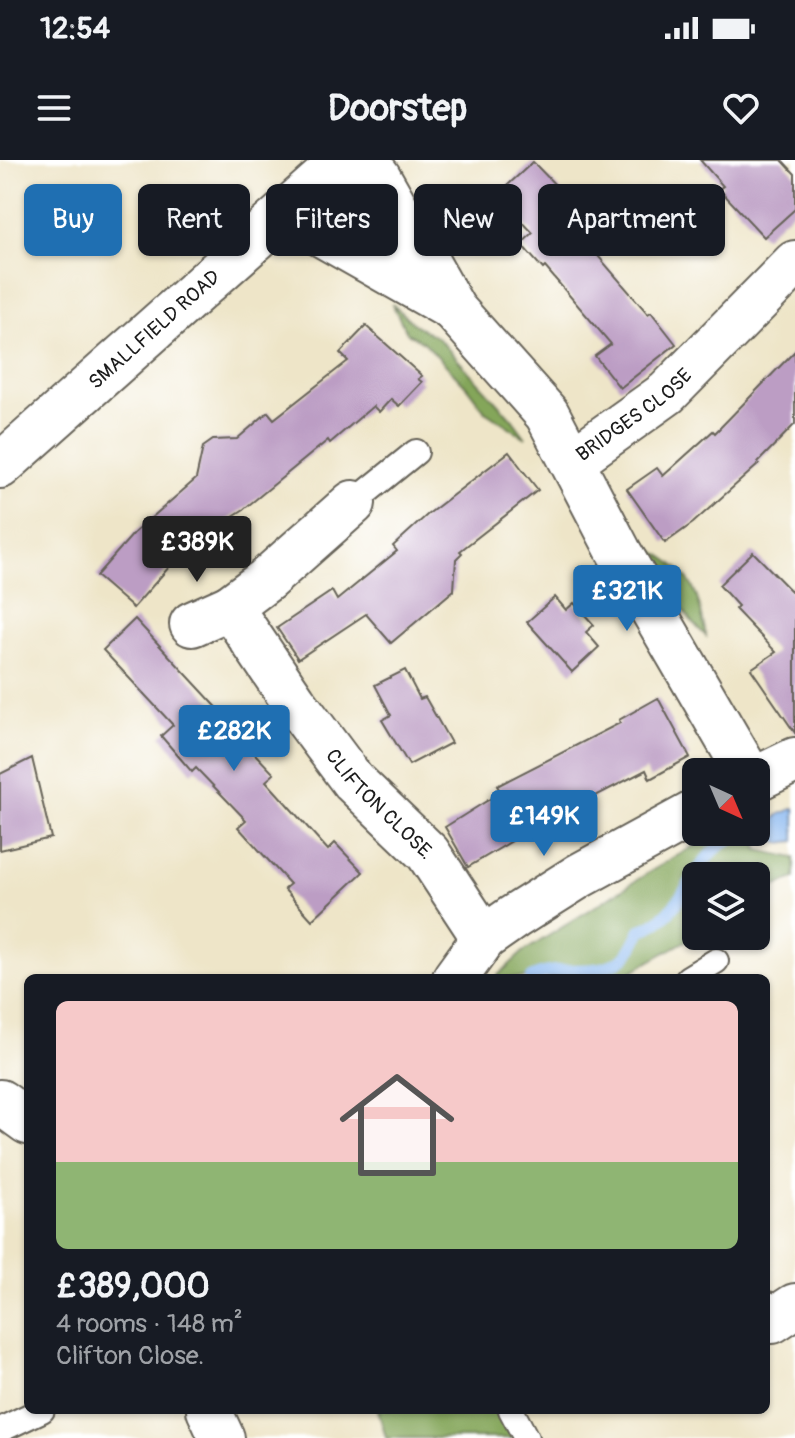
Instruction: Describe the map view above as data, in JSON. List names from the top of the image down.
{
  "streets": {
    "street": ["SMALLFIELD ROAD", "BRIDGES CLOSE", "CLIFTON CLOSE."]
  },
  "north": "bottom right",
  "page": {
    "status": "12:54",
    "header": "Doorstep",
    "chip": [
      "Buy",
      "Rent",
      "Filters",
      "New",
      "Apartment"
    ],
    "price": [
      "£389K",
      "£321K",
      "£282K",
      "£149K"
    ],
    "list": [
      {
        "name": "£389,000",
        "note": "4 rooms · 148 m² · Clifton Close."
      }
    ]
  }
}
